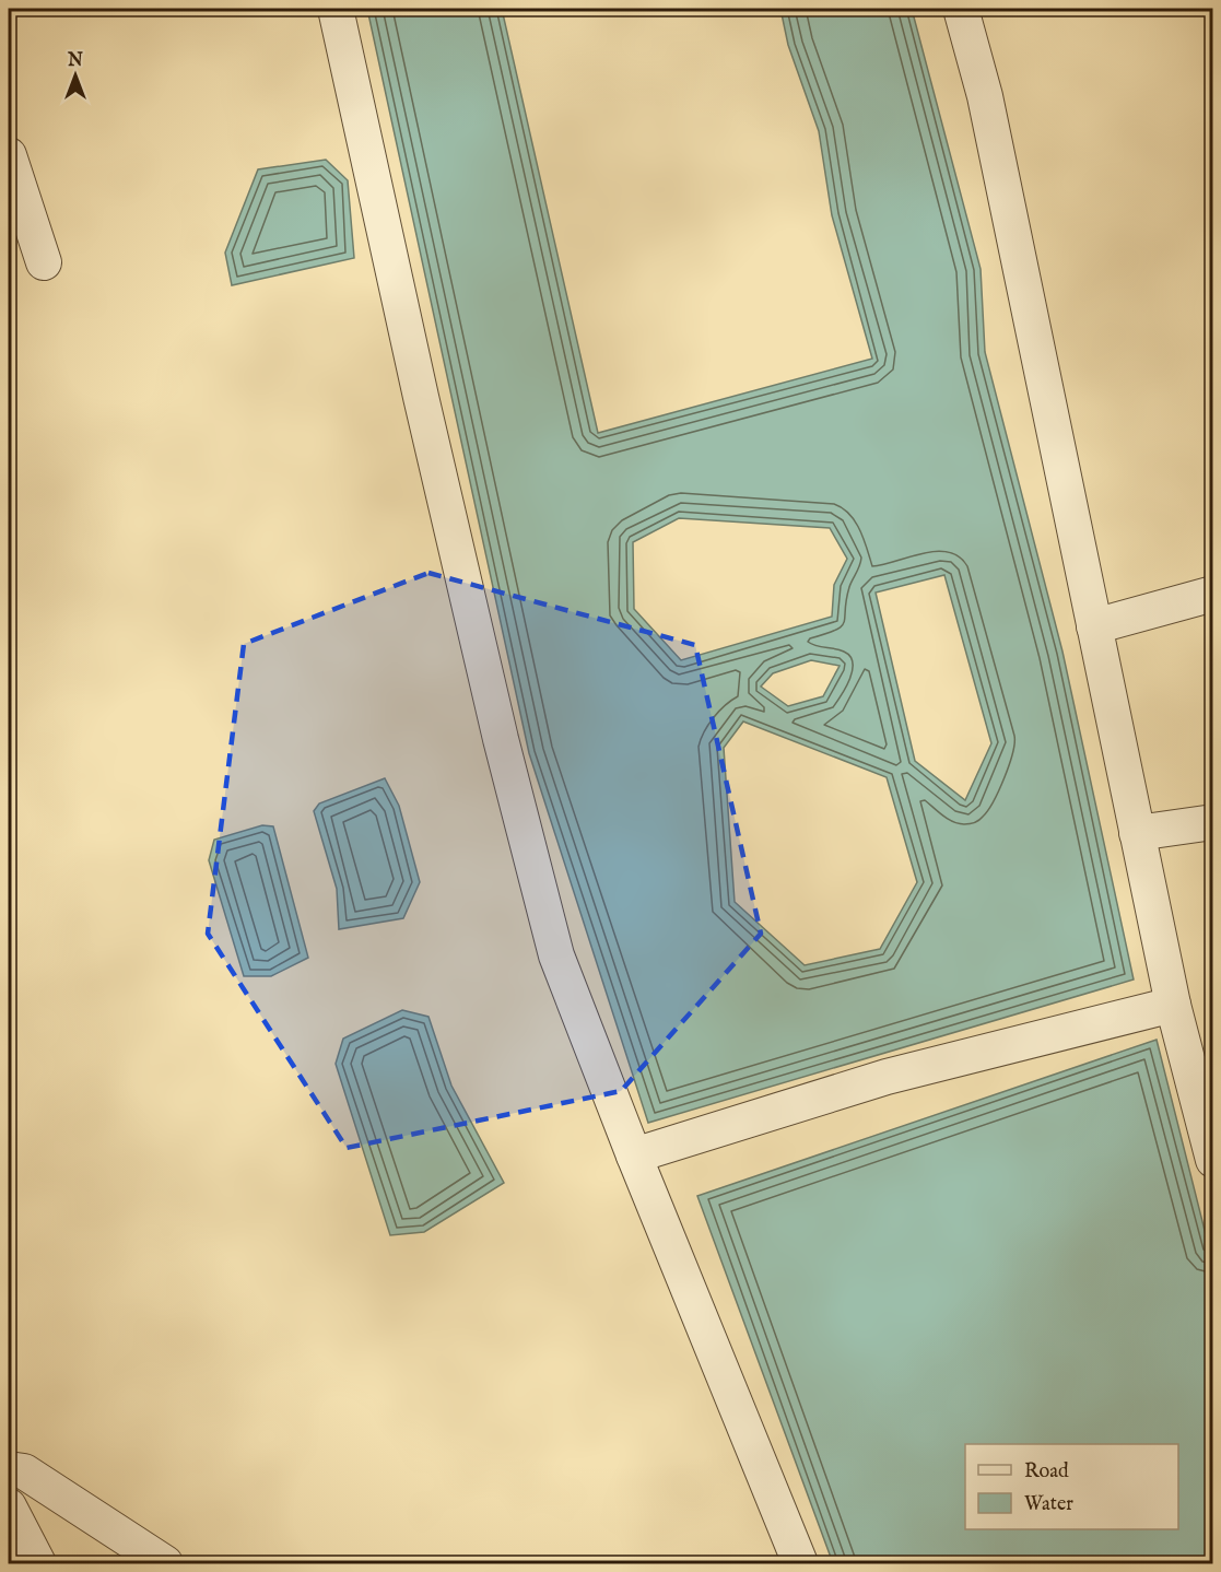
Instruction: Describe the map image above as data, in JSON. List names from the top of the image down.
{
  "legend": ["Road", "Water"],
  "north": "top"
}
